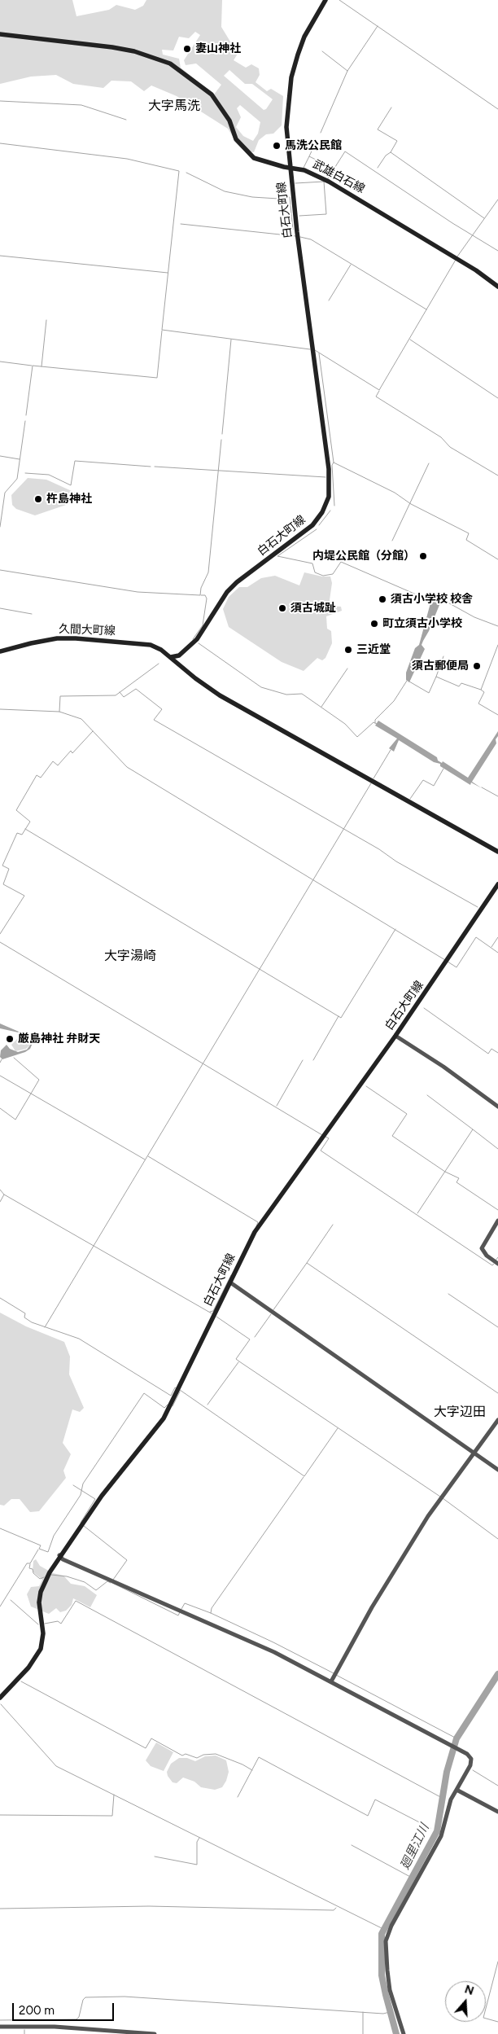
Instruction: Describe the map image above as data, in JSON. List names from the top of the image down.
{
  "streets": {
    "main road": ["武雄白石線", "白石大町線", "久間大町線"]
  },
  "crossings": [
    ["武雄白石線", "白石大町線"],
    ["白石大町線", "久間大町線"]
  ],
  "districts": ["大字馬洗", "大字湯崎", "大字辺田"],
  "water": ["廻里江川"],
  "places": [
    "妻山神社",
    "馬洗公民館",
    "杵島神社",
    "内堤公民館（分館）",
    "須古小学校 校舎",
    "須古城趾",
    "町立須古小学校",
    "三近堂",
    "須古郵便局",
    "厳島神社 弁財天"
  ],
  "scale_bar": "200 m",
  "north": "top"
}
